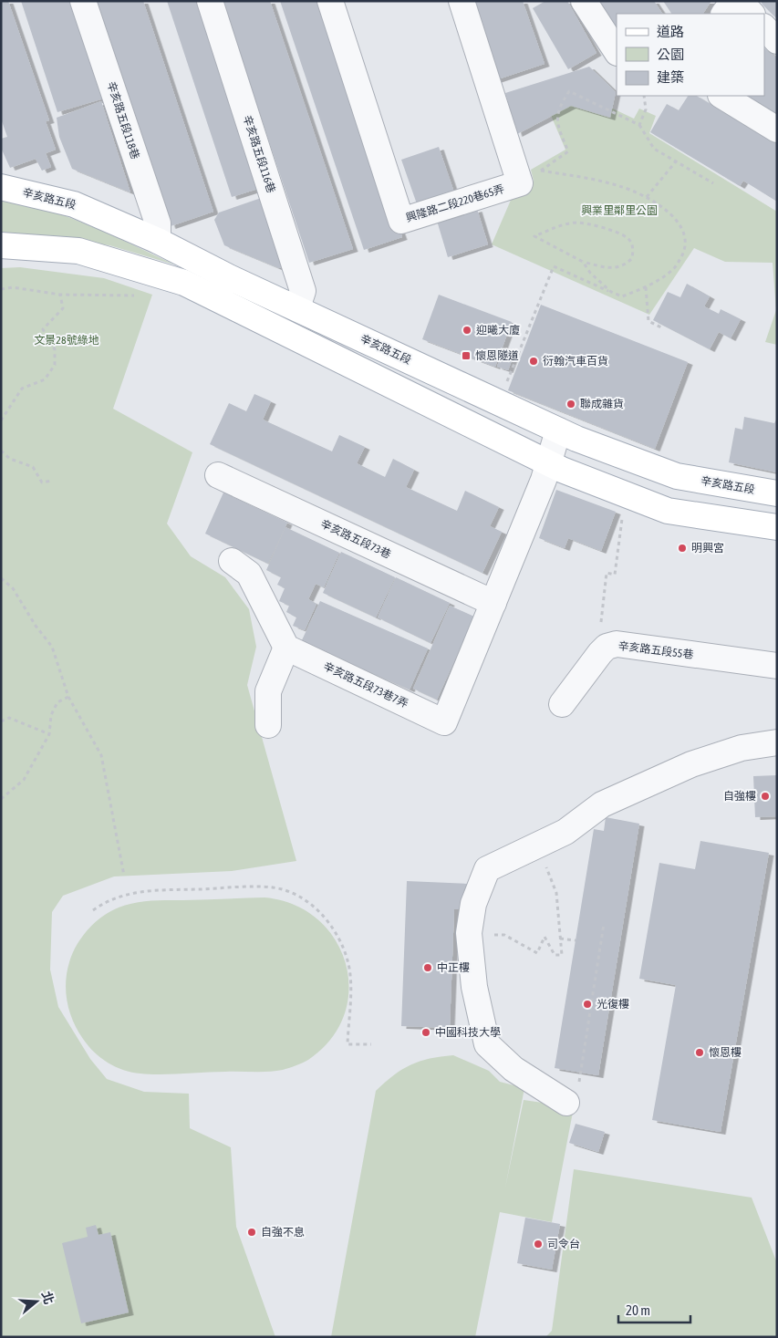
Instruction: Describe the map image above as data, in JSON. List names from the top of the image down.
{
  "streets": {
    "main road": ["辛亥路五段"],
    "street": [
      "辛亥路五段118巷",
      "辛亥路五段116巷",
      "興隆路二段220巷65弄",
      "辛亥路五段73巷",
      "辛亥路五段55巷",
      "辛亥路五段73巷7弄"
    ]
  },
  "crossings": [
    ["辛亥路五段118巷", "辛亥路五段"],
    ["辛亥路五段116巷", "辛亥路五段"],
    ["辛亥路五段73巷", "辛亥路五段73巷7弄"]
  ],
  "parks": ["興業里鄰里公園", "文景28號綠地"],
  "places": {
    "other": [
      "迎曦大廈",
      "衍翰汽車百貨",
      "聯成雜貨",
      "明興宮",
      "自強樓",
      "中正樓",
      "光復樓",
      "中國科技大學",
      "懷恩樓",
      "自強不息",
      "司令台"
    ],
    "transit": ["懷恩隧道"]
  },
  "legend": ["道路", "公園", "建築"],
  "scale_bar": "20 m",
  "north": "right"
}
